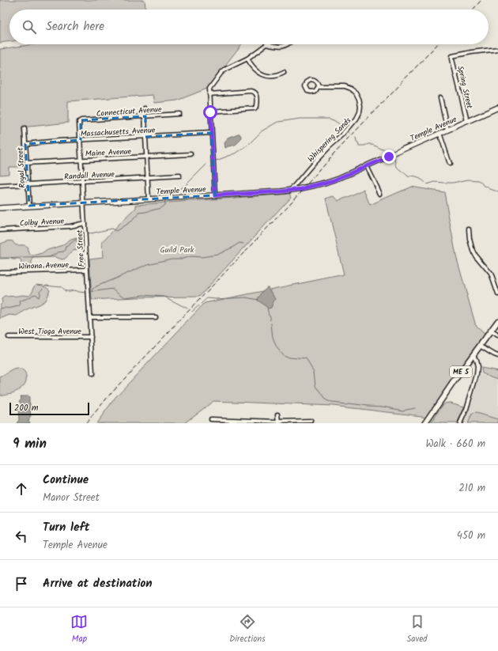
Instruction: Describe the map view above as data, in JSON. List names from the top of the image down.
{
  "streets": {
    "main road": ["ME 5"],
    "street": [
      "Spring Street",
      "Connecticut Avenue",
      "Temple Avenue",
      "Massachusetts Avenue",
      "Whispering Sands",
      "Maine Avenue",
      "Royal Street",
      "Randall Avenue",
      "Colby Avenue",
      "Free Street",
      "Winona Avenue",
      "West Tioga Avenue"
    ]
  },
  "crossings": [
    ["Spring Street", "Temple Avenue"],
    ["Connecticut Avenue", "Free Street"],
    ["Temple Avenue", "Whispering Sands"],
    ["Temple Avenue", "Royal Street"],
    ["Temple Avenue", "Free Street"],
    ["Massachusetts Avenue", "Royal Street"],
    ["Massachusetts Avenue", "Free Street"],
    ["Maine Avenue", "Royal Street"],
    ["Maine Avenue", "Free Street"],
    ["Royal Street", "Randall Avenue"],
    ["Randall Avenue", "Free Street"],
    ["Colby Avenue", "Free Street"],
    ["Free Street", "Winona Avenue"],
    ["Free Street", "West Tioga Avenue"]
  ],
  "parks": ["Guild Park"],
  "scale_bar": "200 m",
  "page": {
    "search": "Search here",
    "scale": "200 m",
    "heading": ["9 min", "Walk · 660 m"],
    "list": [
      ["Continue", "Manor Street", "210 m"],
      ["Turn left", "Temple Avenue", "450 m"],
      "Arrive at destination"
    ],
    "nav": ["Map", "Directions", "Saved"]
  }
}
